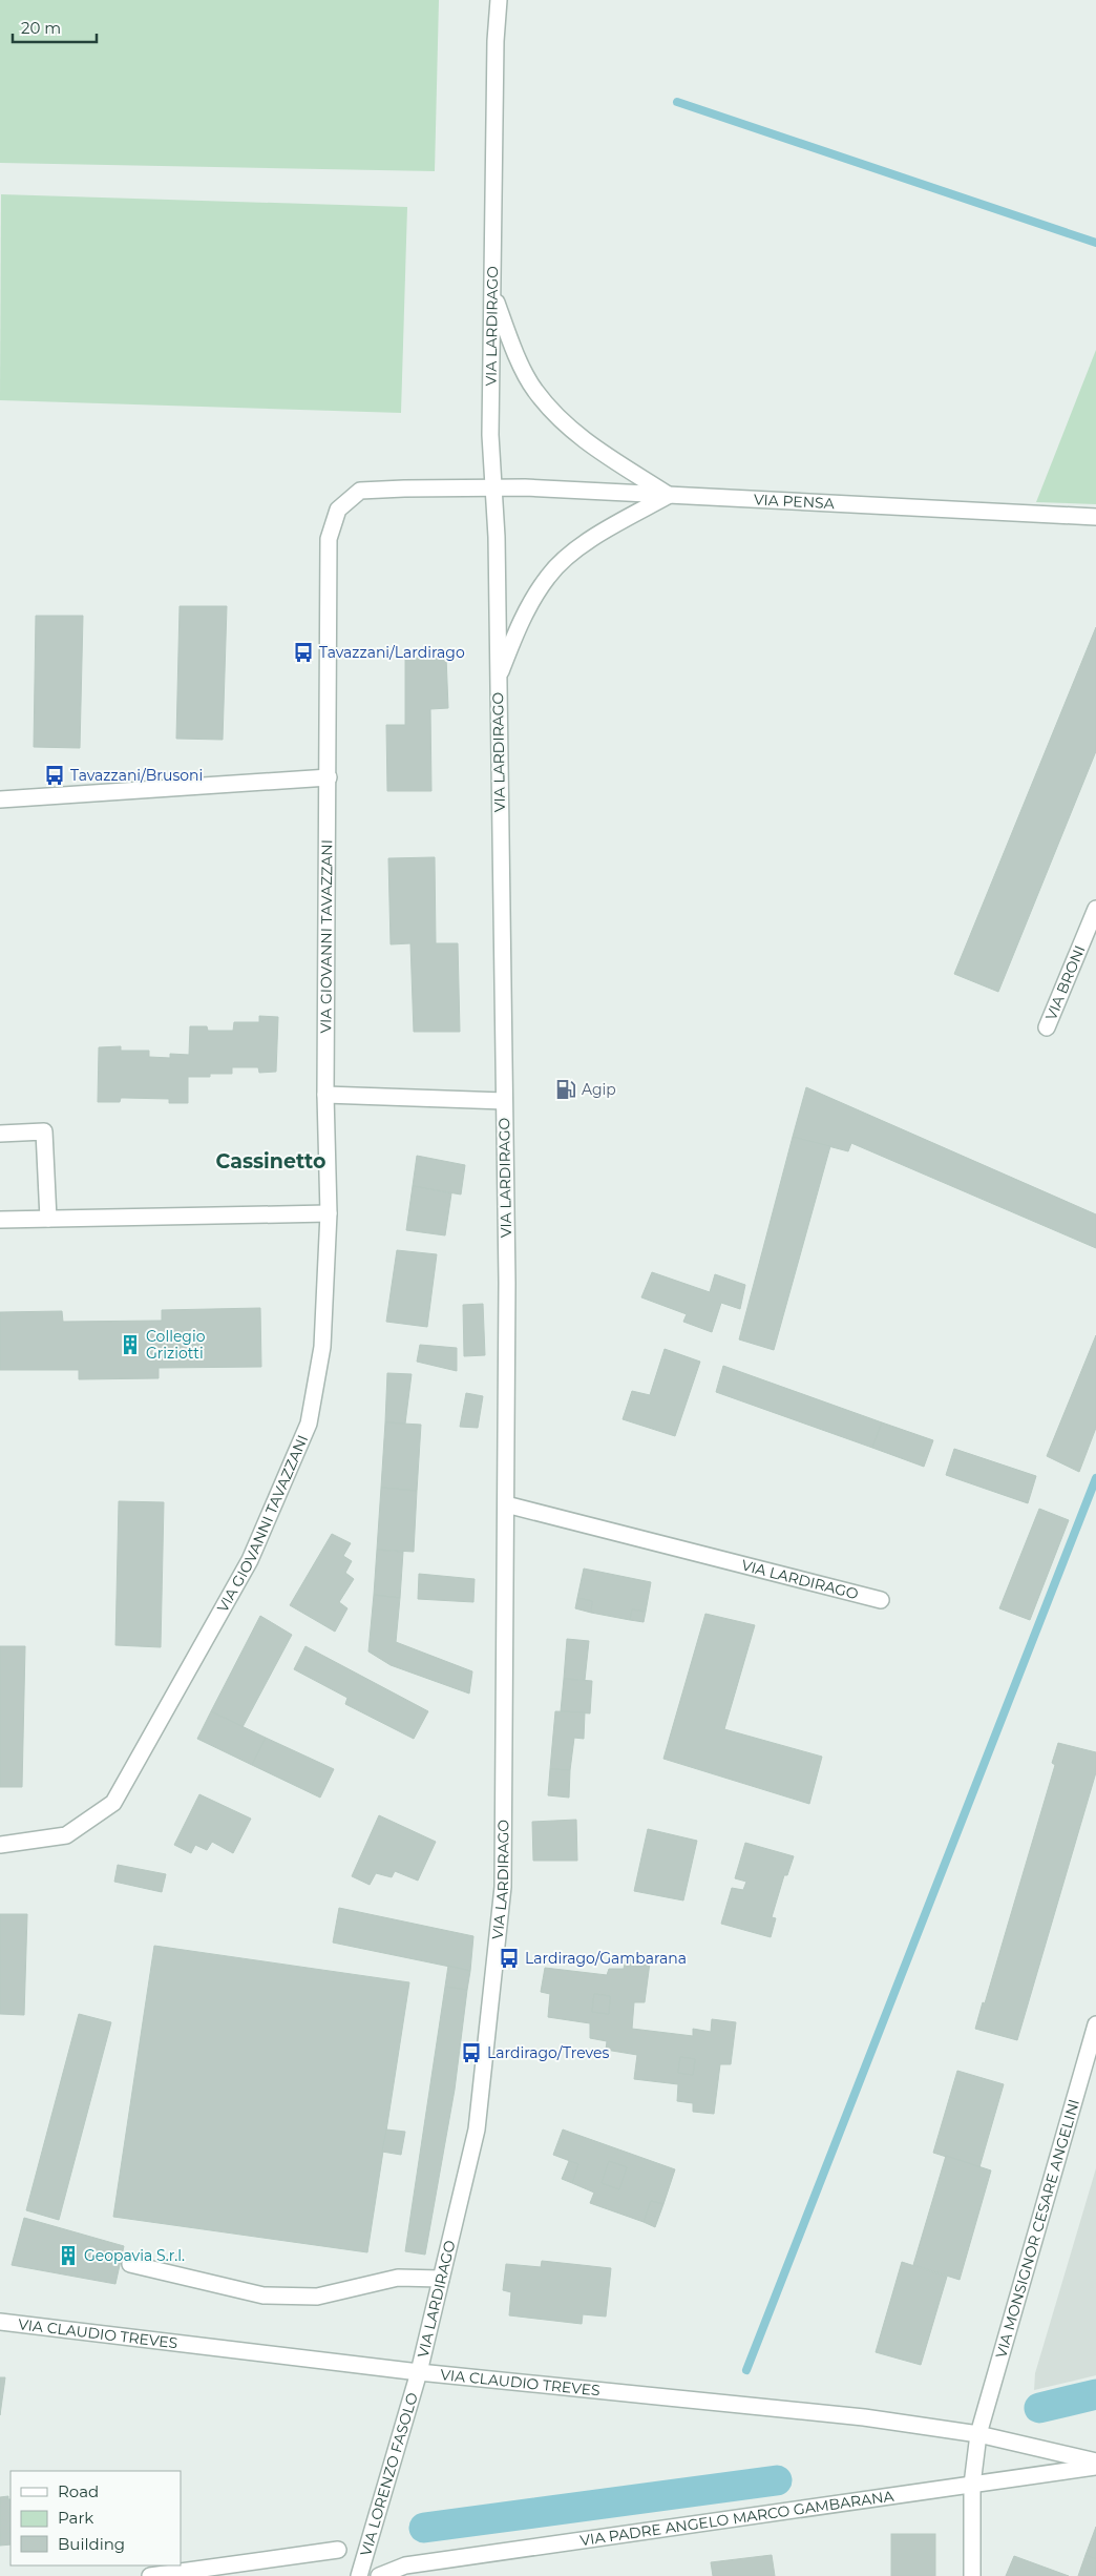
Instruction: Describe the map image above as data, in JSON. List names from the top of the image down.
{
  "streets": {
    "street": [
      "VIA LARDIRAGO",
      "VIA PENSA",
      "VIA GIOVANNI TAVAZZANI",
      "VIA BRONI",
      "VIA MONSIGNOR CESARE ANGELINI",
      "VIA CLAUDIO TREVES",
      "VIA LORENZO FASOLO",
      "VIA PADRE ANGELO MARCO GAMBARANA"
    ]
  },
  "crossings": [
    ["VIA LARDIRAGO", "VIA PENSA"],
    ["VIA LARDIRAGO", "VIA GIOVANNI TAVAZZANI"],
    ["VIA LARDIRAGO", "VIA CLAUDIO TREVES"],
    ["VIA LARDIRAGO", "VIA LORENZO FASOLO"],
    ["VIA PENSA", "VIA GIOVANNI TAVAZZANI"],
    ["VIA MONSIGNOR CESARE ANGELINI", "VIA CLAUDIO TREVES"],
    ["VIA MONSIGNOR CESARE ANGELINI", "VIA PADRE ANGELO MARCO GAMBARANA"],
    ["VIA CLAUDIO TREVES", "VIA LORENZO FASOLO"]
  ],
  "districts": ["Cassinetto"],
  "places": {
    "bus stop": [
      "Tavazzani/Lardirago",
      "Tavazzani/Brusoni",
      "Lardirago/Gambarana",
      "Lardirago/Treves"
    ],
    "fuel station": ["Agip"],
    "building": ["Collegio Griziotti", "Geopavia S.r.l."]
  },
  "legend": ["Road", "Park", "Building"],
  "scale_bar": "20 m"
}
